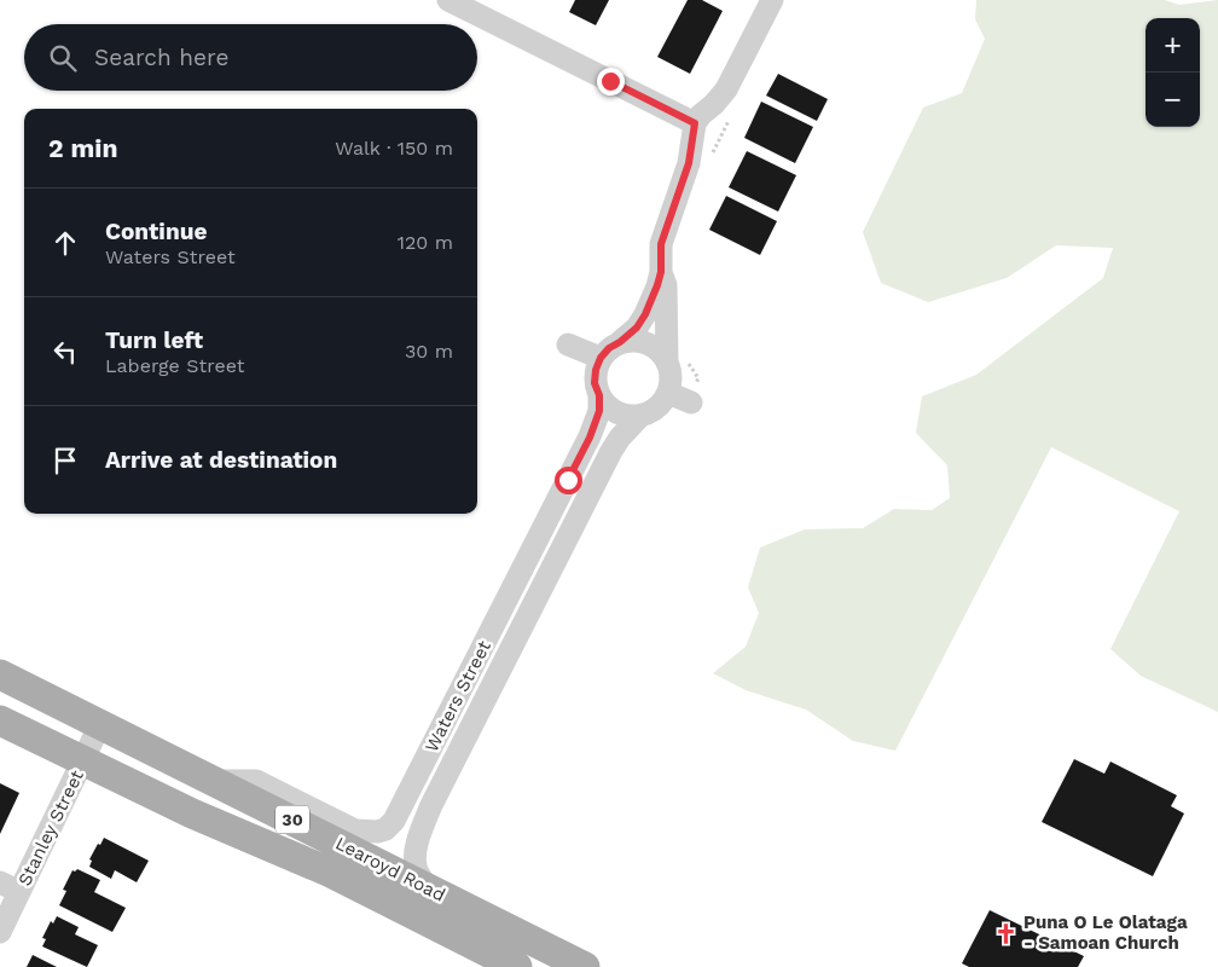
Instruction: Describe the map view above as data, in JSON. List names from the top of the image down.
{
  "streets": {
    "main road": ["30", "Learoyd Road"],
    "street": ["Waters Street", "Stanley Street"]
  },
  "crossings": [
    ["Waters Street", "Learoyd Road"],
    ["Stanley Street", "Learoyd Road"]
  ],
  "places": {
    "church": ["Puna O Le Olataga - Samoan Church"]
  },
  "page": {
    "map_buttons": ["+", "−"],
    "search": "Search here",
    "heading": ["2 min", "Walk · 150 m"],
    "list": [
      ["Continue", "Waters Street", "120 m"],
      ["Turn left", "Laberge Street", "30 m"],
      "Arrive at destination"
    ]
  }
}
